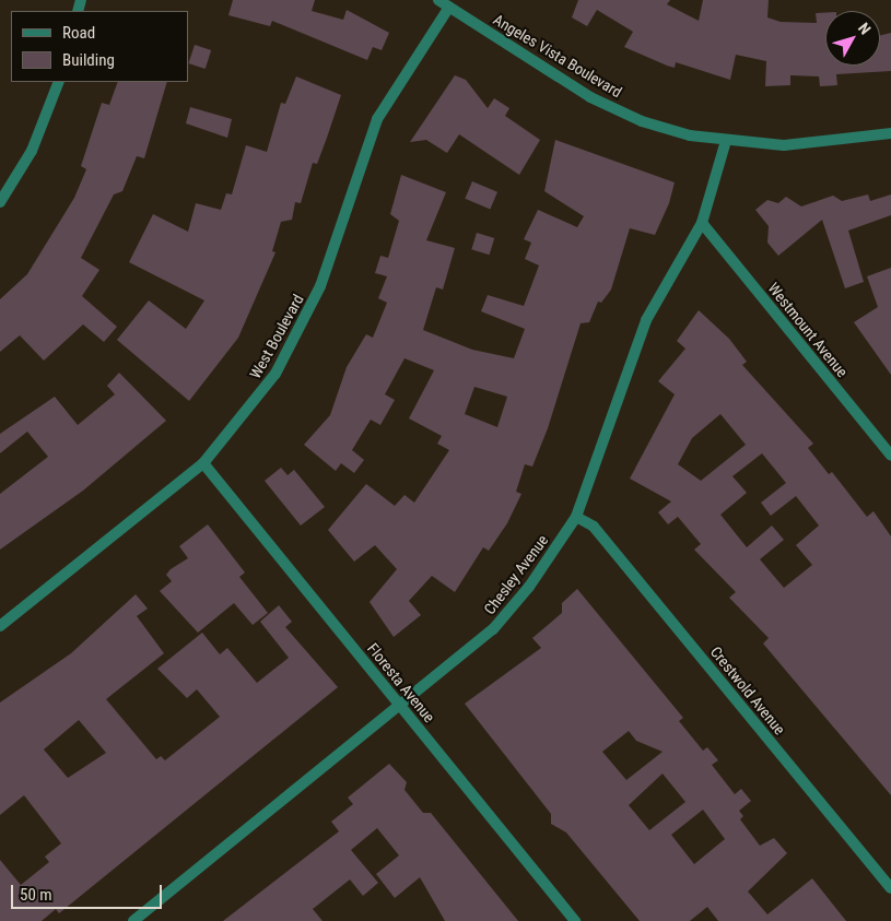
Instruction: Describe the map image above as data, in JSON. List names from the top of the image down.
{
  "streets": {
    "street": [
      "Angeles Vista Boulevard",
      "Westmount Avenue",
      "West Boulevard",
      "Chesley Avenue",
      "Floresta Avenue",
      "Crestwold Avenue"
    ]
  },
  "crossings": [
    ["Angeles Vista Boulevard", "West Boulevard"],
    ["Angeles Vista Boulevard", "Chesley Avenue"],
    ["Westmount Avenue", "Chesley Avenue"],
    ["West Boulevard", "Floresta Avenue"],
    ["Chesley Avenue", "Floresta Avenue"],
    ["Chesley Avenue", "Crestwold Avenue"]
  ],
  "legend": ["Road", "Building"],
  "scale_bar": "50 m",
  "north": "top right"
}
